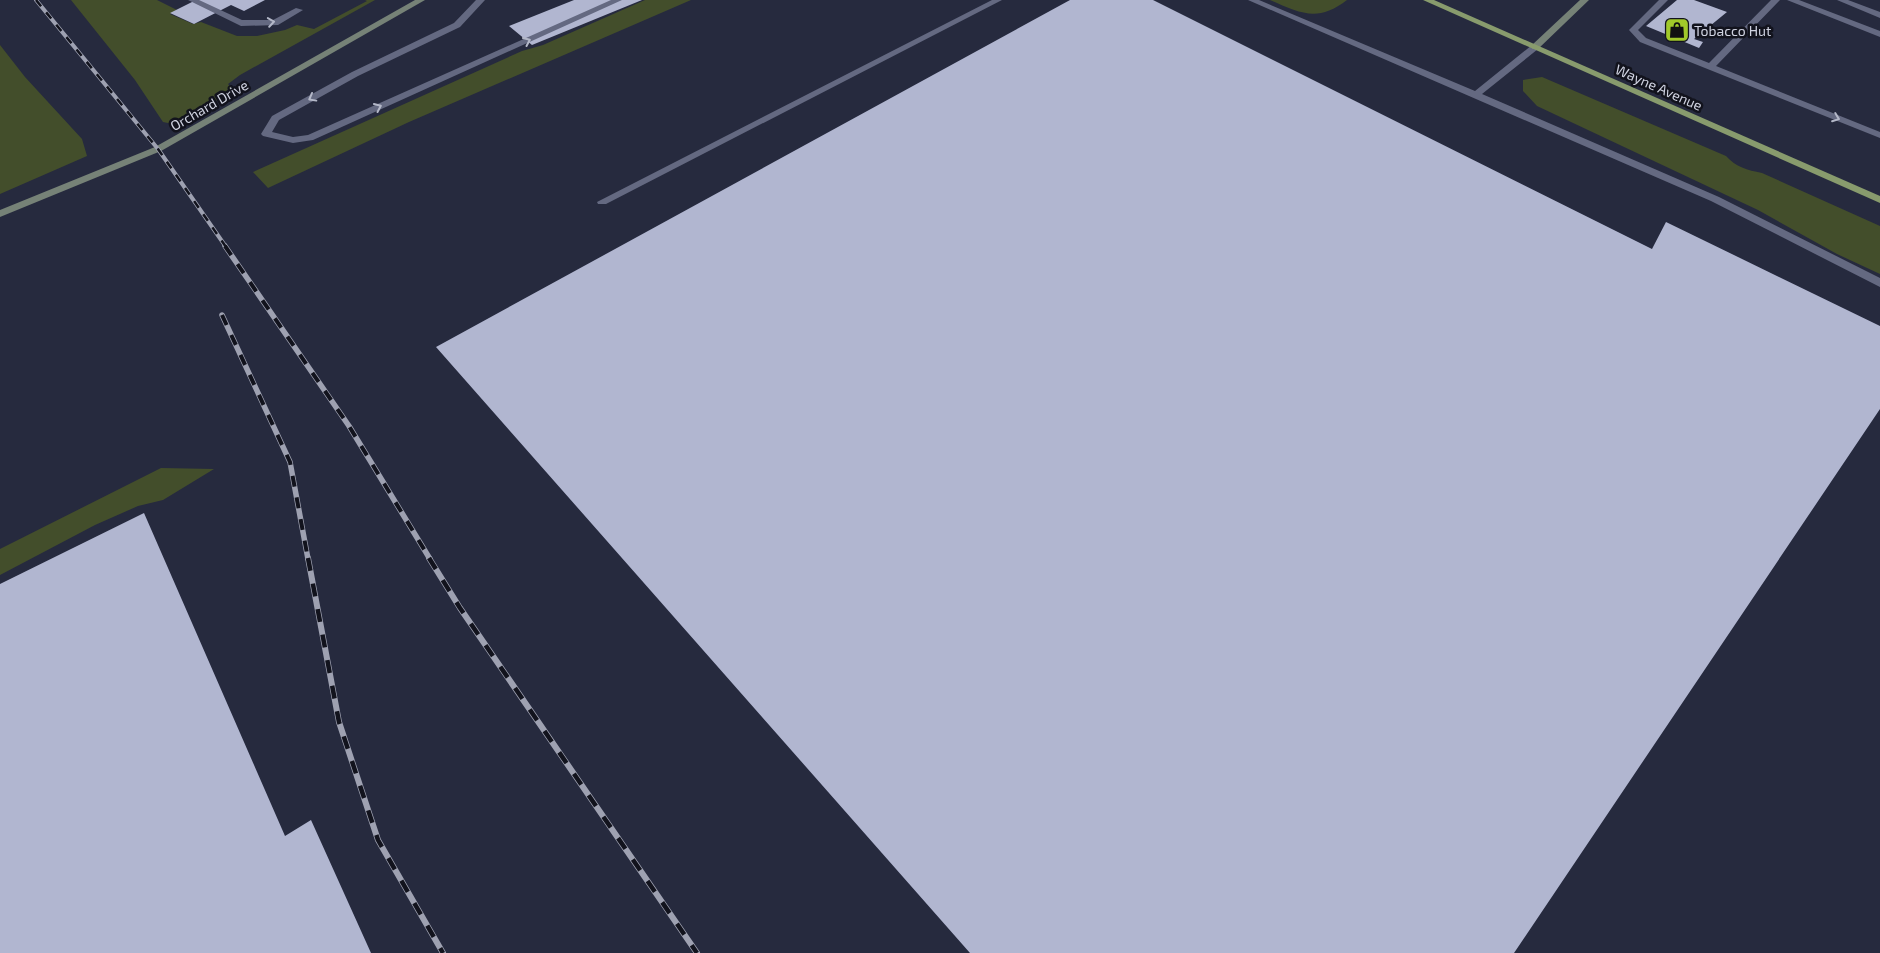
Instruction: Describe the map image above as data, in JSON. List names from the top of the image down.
{
  "streets": {
    "main road": ["Wayne Avenue"],
    "street": ["Orchard Drive"]
  },
  "places": {
    "shop": ["Tobacco Hut"]
  }
}
